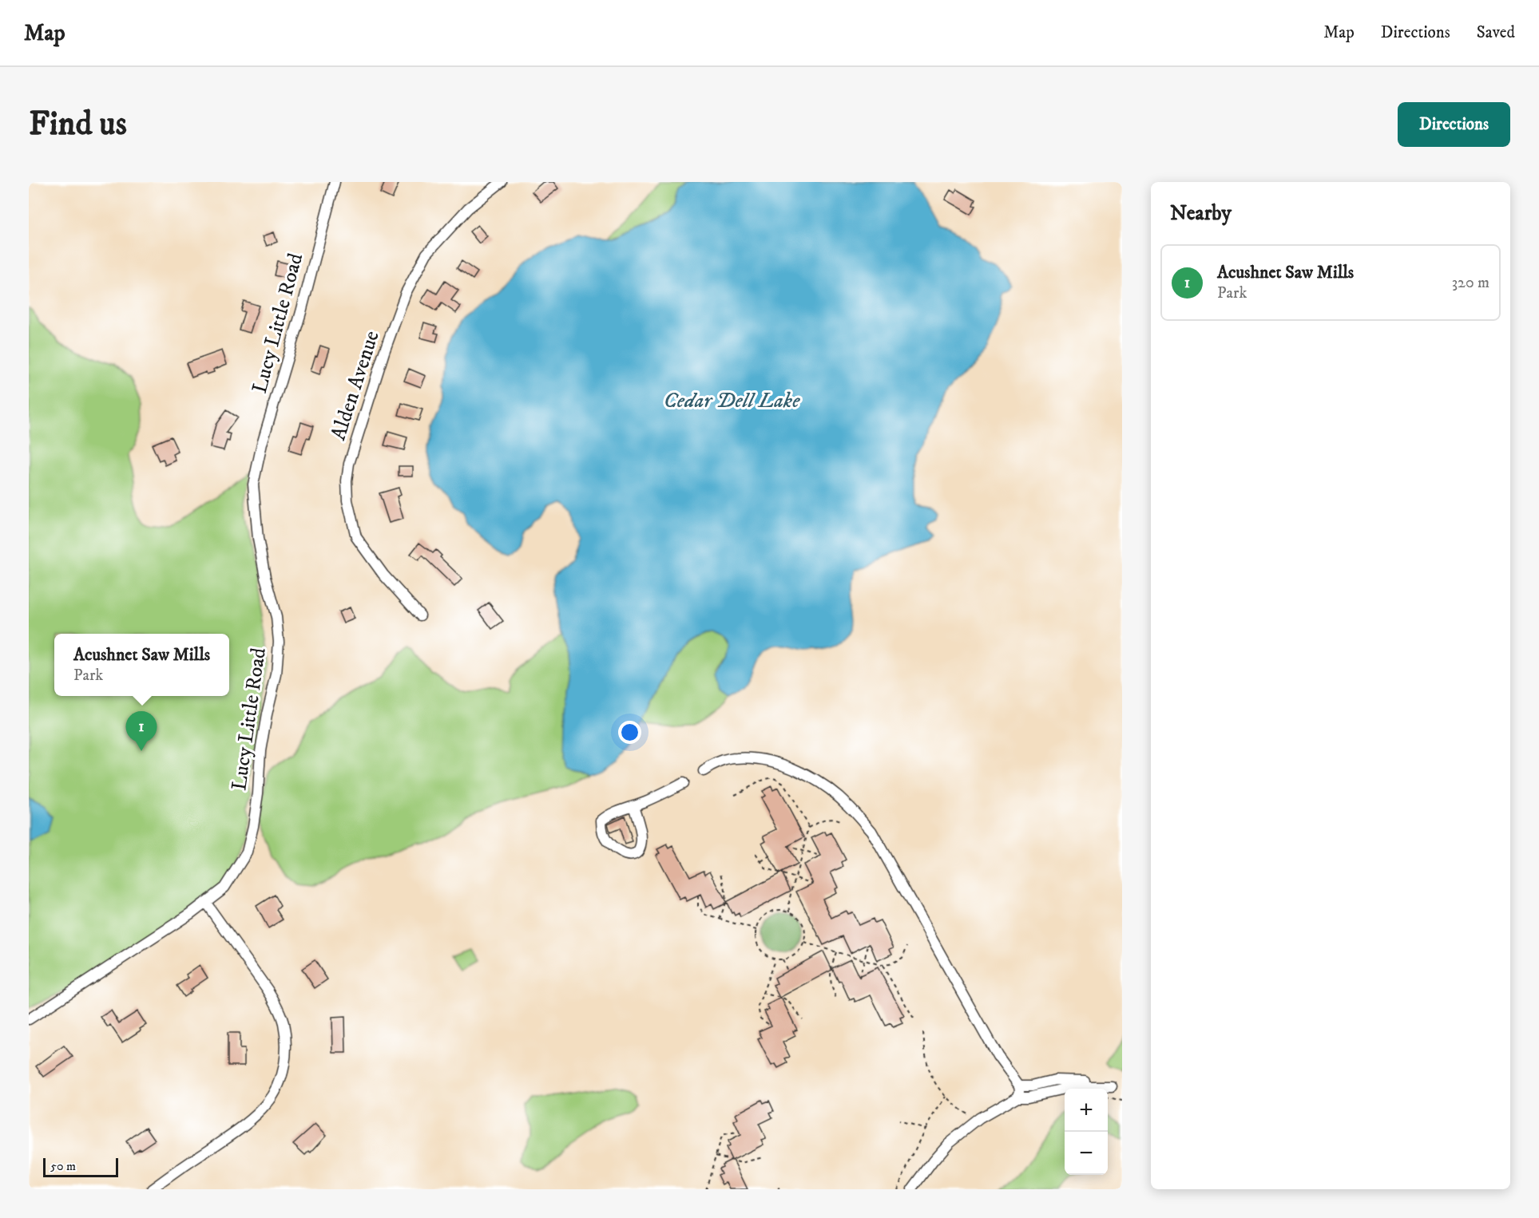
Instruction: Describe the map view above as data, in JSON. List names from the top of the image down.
{
  "streets": {
    "street": ["Lucy Little Road", "Alden Avenue"]
  },
  "water": ["Cedar Dell Lake"],
  "scale_bar": "50 m",
  "page": {
    "header": "Map",
    "nav": ["Map", "Directions", "Saved"],
    "buttons": "Directions",
    "title": "Find us",
    "heading": "Nearby",
    "list": [
      {
        "mark": "1",
        "name": "Acushnet Saw Mills",
        "note": "Park",
        "value": "320 m"
      }
    ],
    "popup": ["Acushnet Saw Mills", "Park"],
    "pins": "1",
    "map_buttons": ["+", "−"],
    "scale": "50 m"
  }
}
